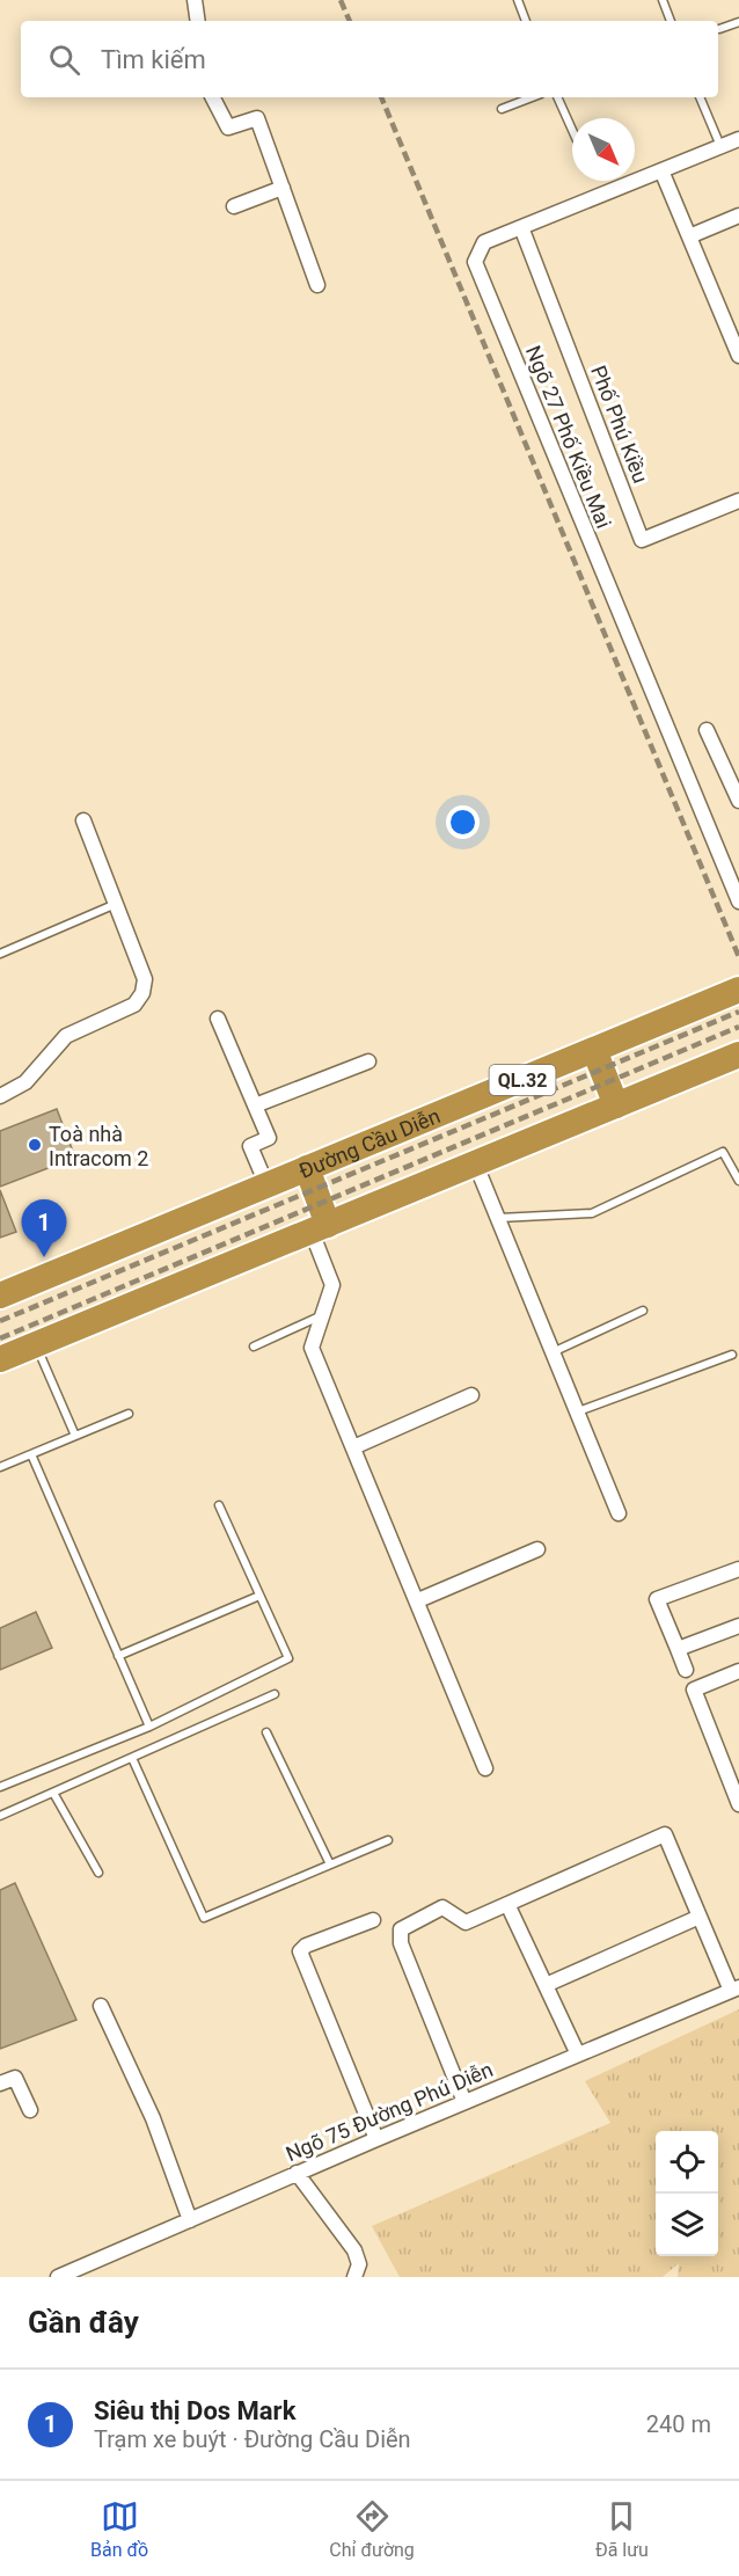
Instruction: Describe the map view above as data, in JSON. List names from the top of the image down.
{
  "streets": {
    "highway": ["QL.32", "Đường Cầu Diễn"],
    "street": ["Phố Phú Kiều", "Ngõ 27 Phố Kiều Mai", "Ngõ 75 Đường Phú Diễn"]
  },
  "crossings": [
    ["Phố Phú Kiều", "Ngõ 27 Phố Kiều Mai"]
  ],
  "places": ["Toà nhà Intracom 2"],
  "north": "bottom right",
  "page": {
    "search": "Tìm kiếm",
    "pins": "1",
    "heading": "Gần đây",
    "list": [
      {
        "mark": "1",
        "name": "Siêu thị Dos Mark",
        "note": "Trạm xe buýt · Đường Cầu Diễn",
        "value": "240 m"
      }
    ],
    "nav": ["Bản đồ", "Chỉ đường", "Đã lưu"]
  }
}
